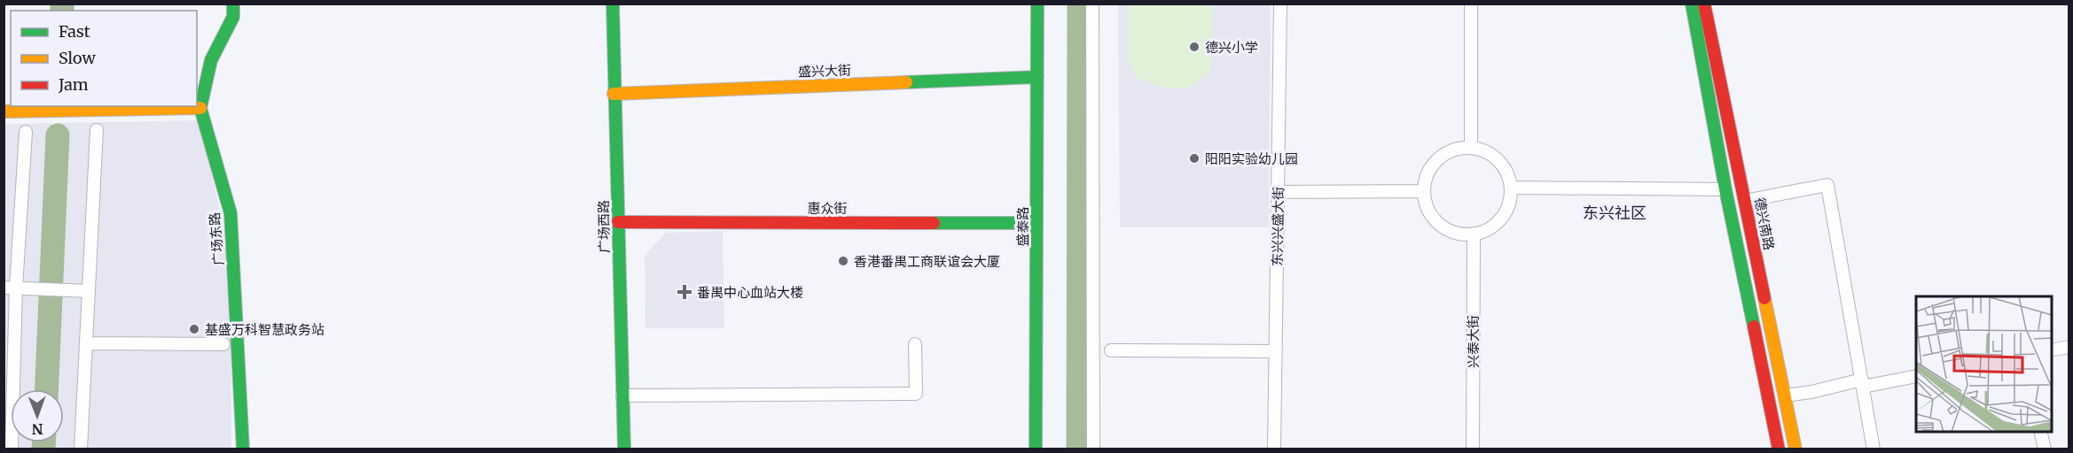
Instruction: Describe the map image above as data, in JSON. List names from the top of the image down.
{
  "streets": {
    "street": [
      "盛兴大街",
      "惠众街",
      "德兴南路",
      "广场西路",
      "盛泰路",
      "东兴兴盛大街",
      "广场东路",
      "兴泰大街"
    ]
  },
  "crossings": [
    ["盛兴大街", "广场西路"],
    ["盛兴大街", "盛泰路"],
    ["惠众街", "广场西路"],
    ["惠众街", "盛泰路"]
  ],
  "districts": ["东兴社区"],
  "places": {
    "other": [
      "德兴小学",
      "阳阳实验幼儿园",
      "香港番禺工商联谊会大厦",
      "基盛万科智慧政务站"
    ],
    "health": ["番禺中心血站大楼"]
  },
  "legend": ["Fast", "Slow", "Jam"],
  "north": "bottom"
}
